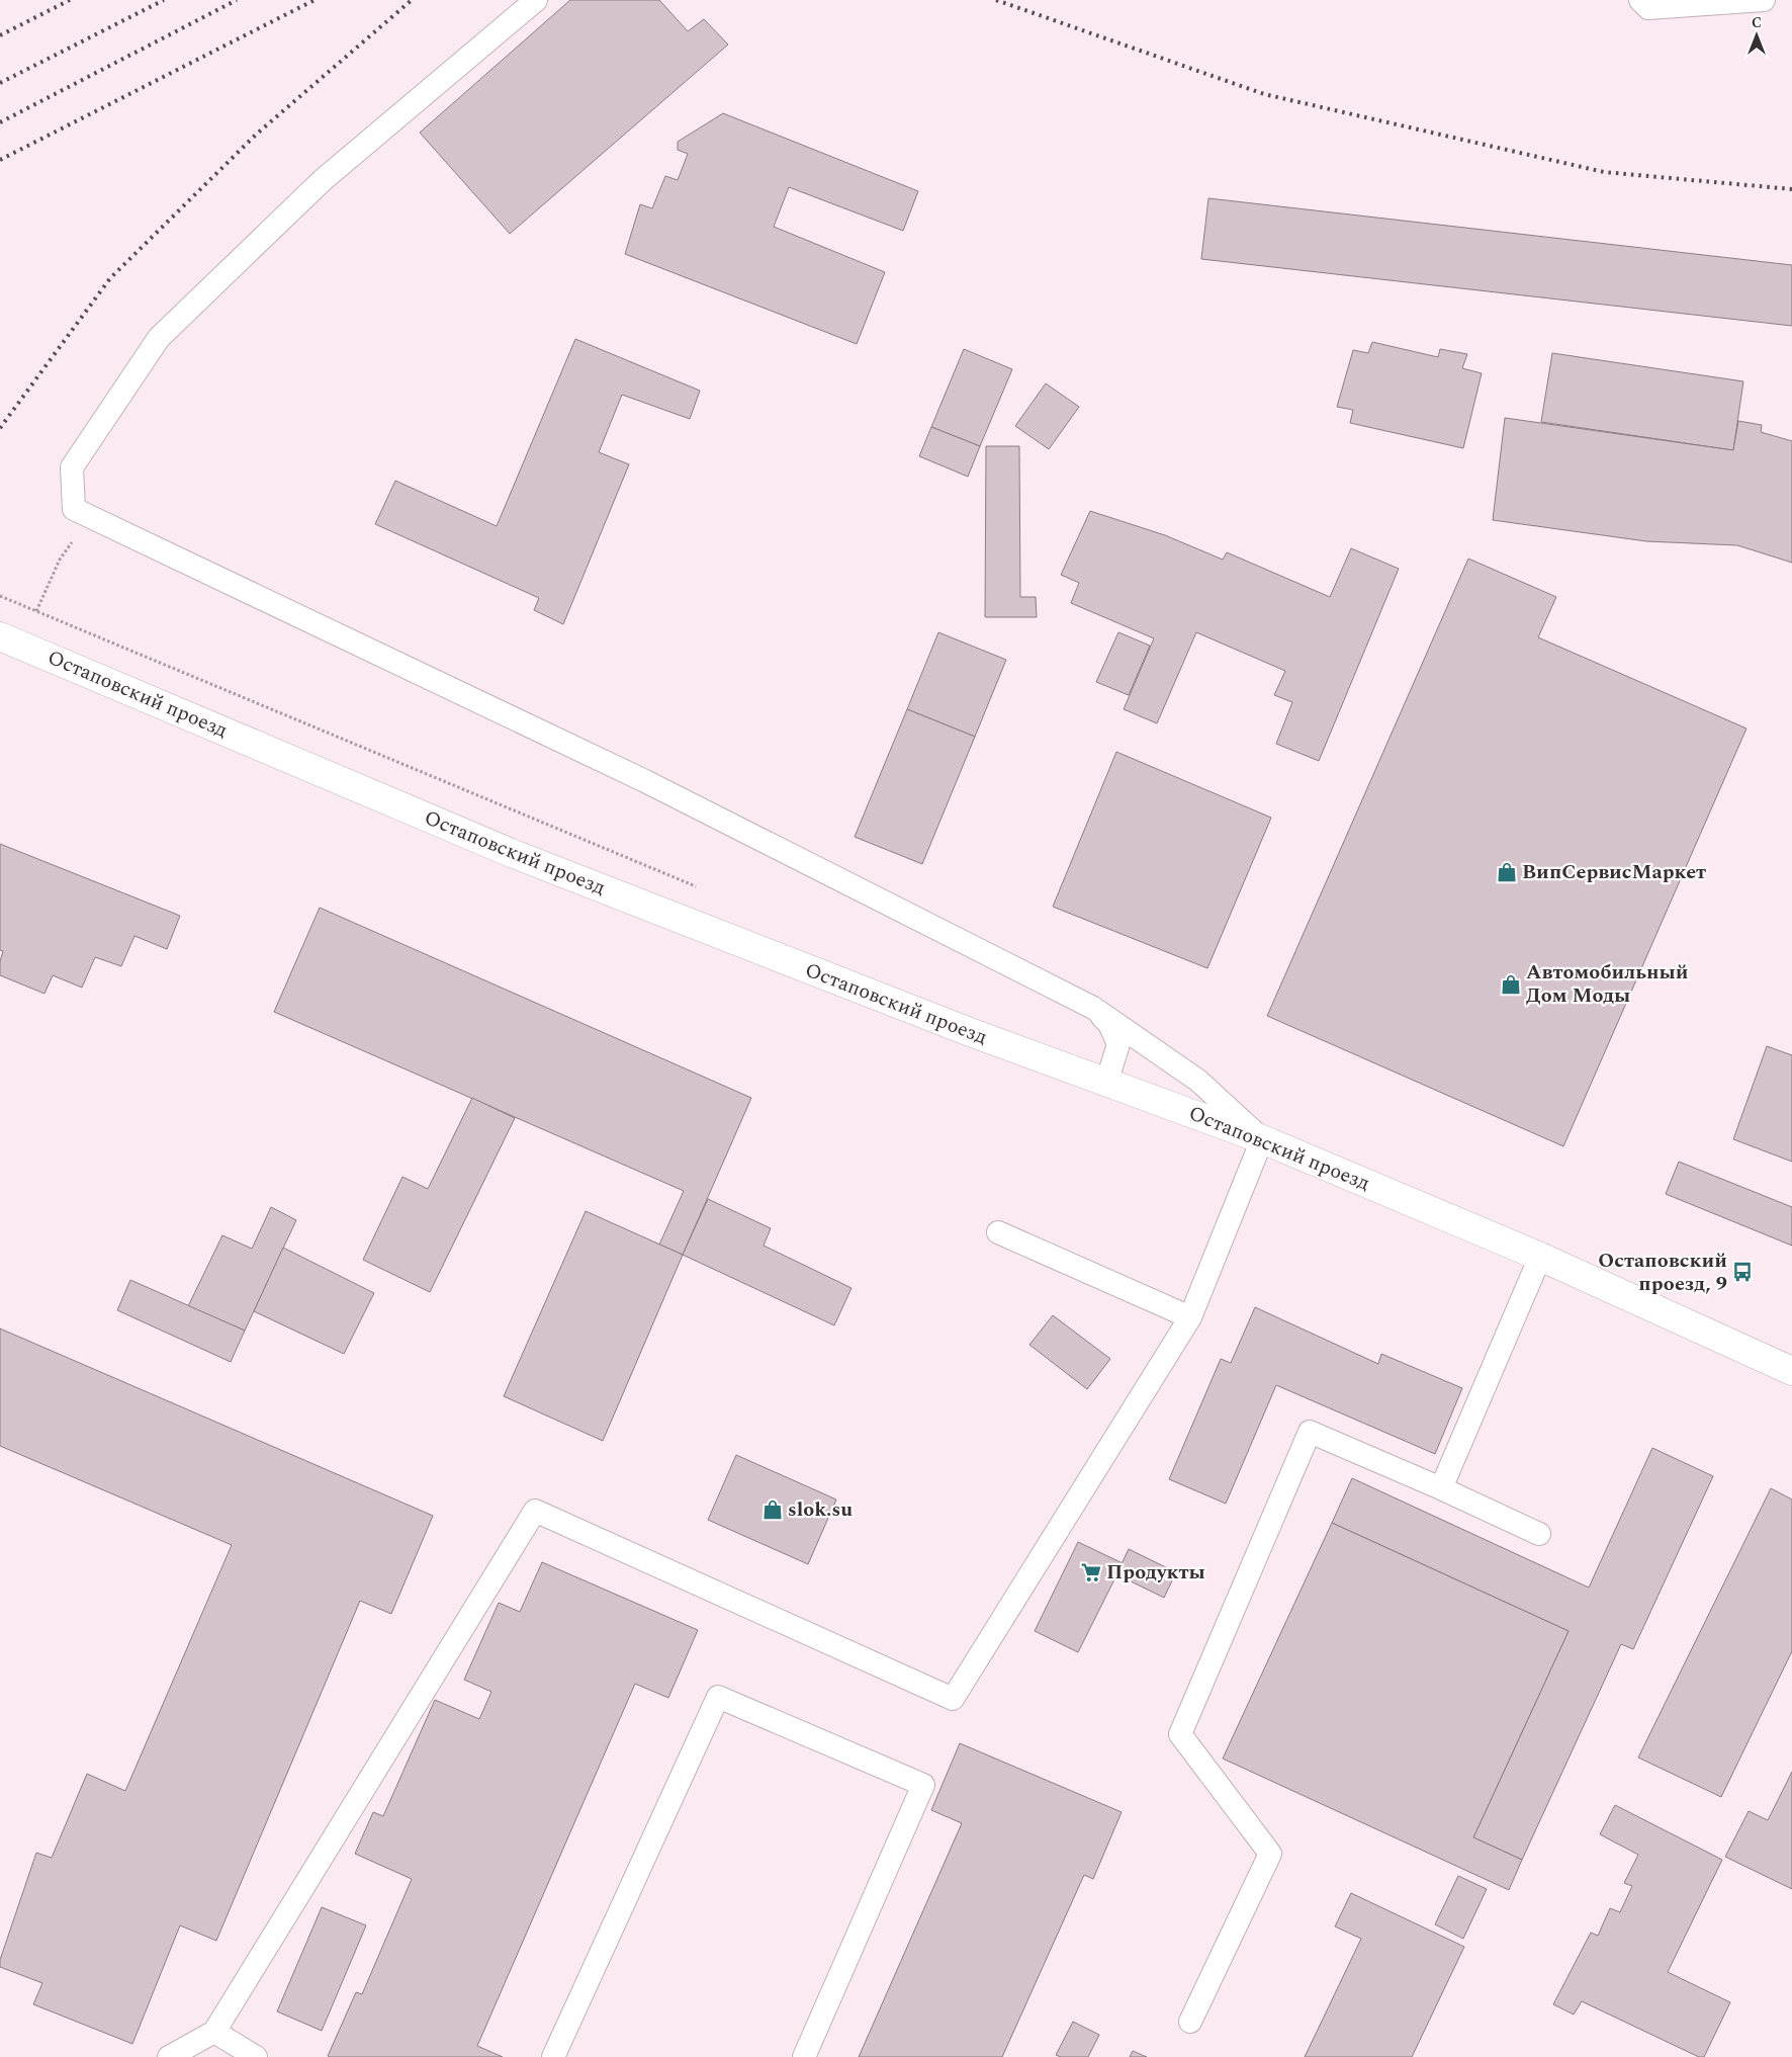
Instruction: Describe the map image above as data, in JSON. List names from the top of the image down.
{
  "streets": {
    "main road": ["Остаповский проезд"]
  },
  "places": {
    "shop": ["ВипСервисМаркет", "Автомобильный Дом Моды", "slok.su"],
    "bus stop": ["Остаповский проезд, 9"],
    "supermarket": ["Продукты"]
  },
  "north": "top"
}
